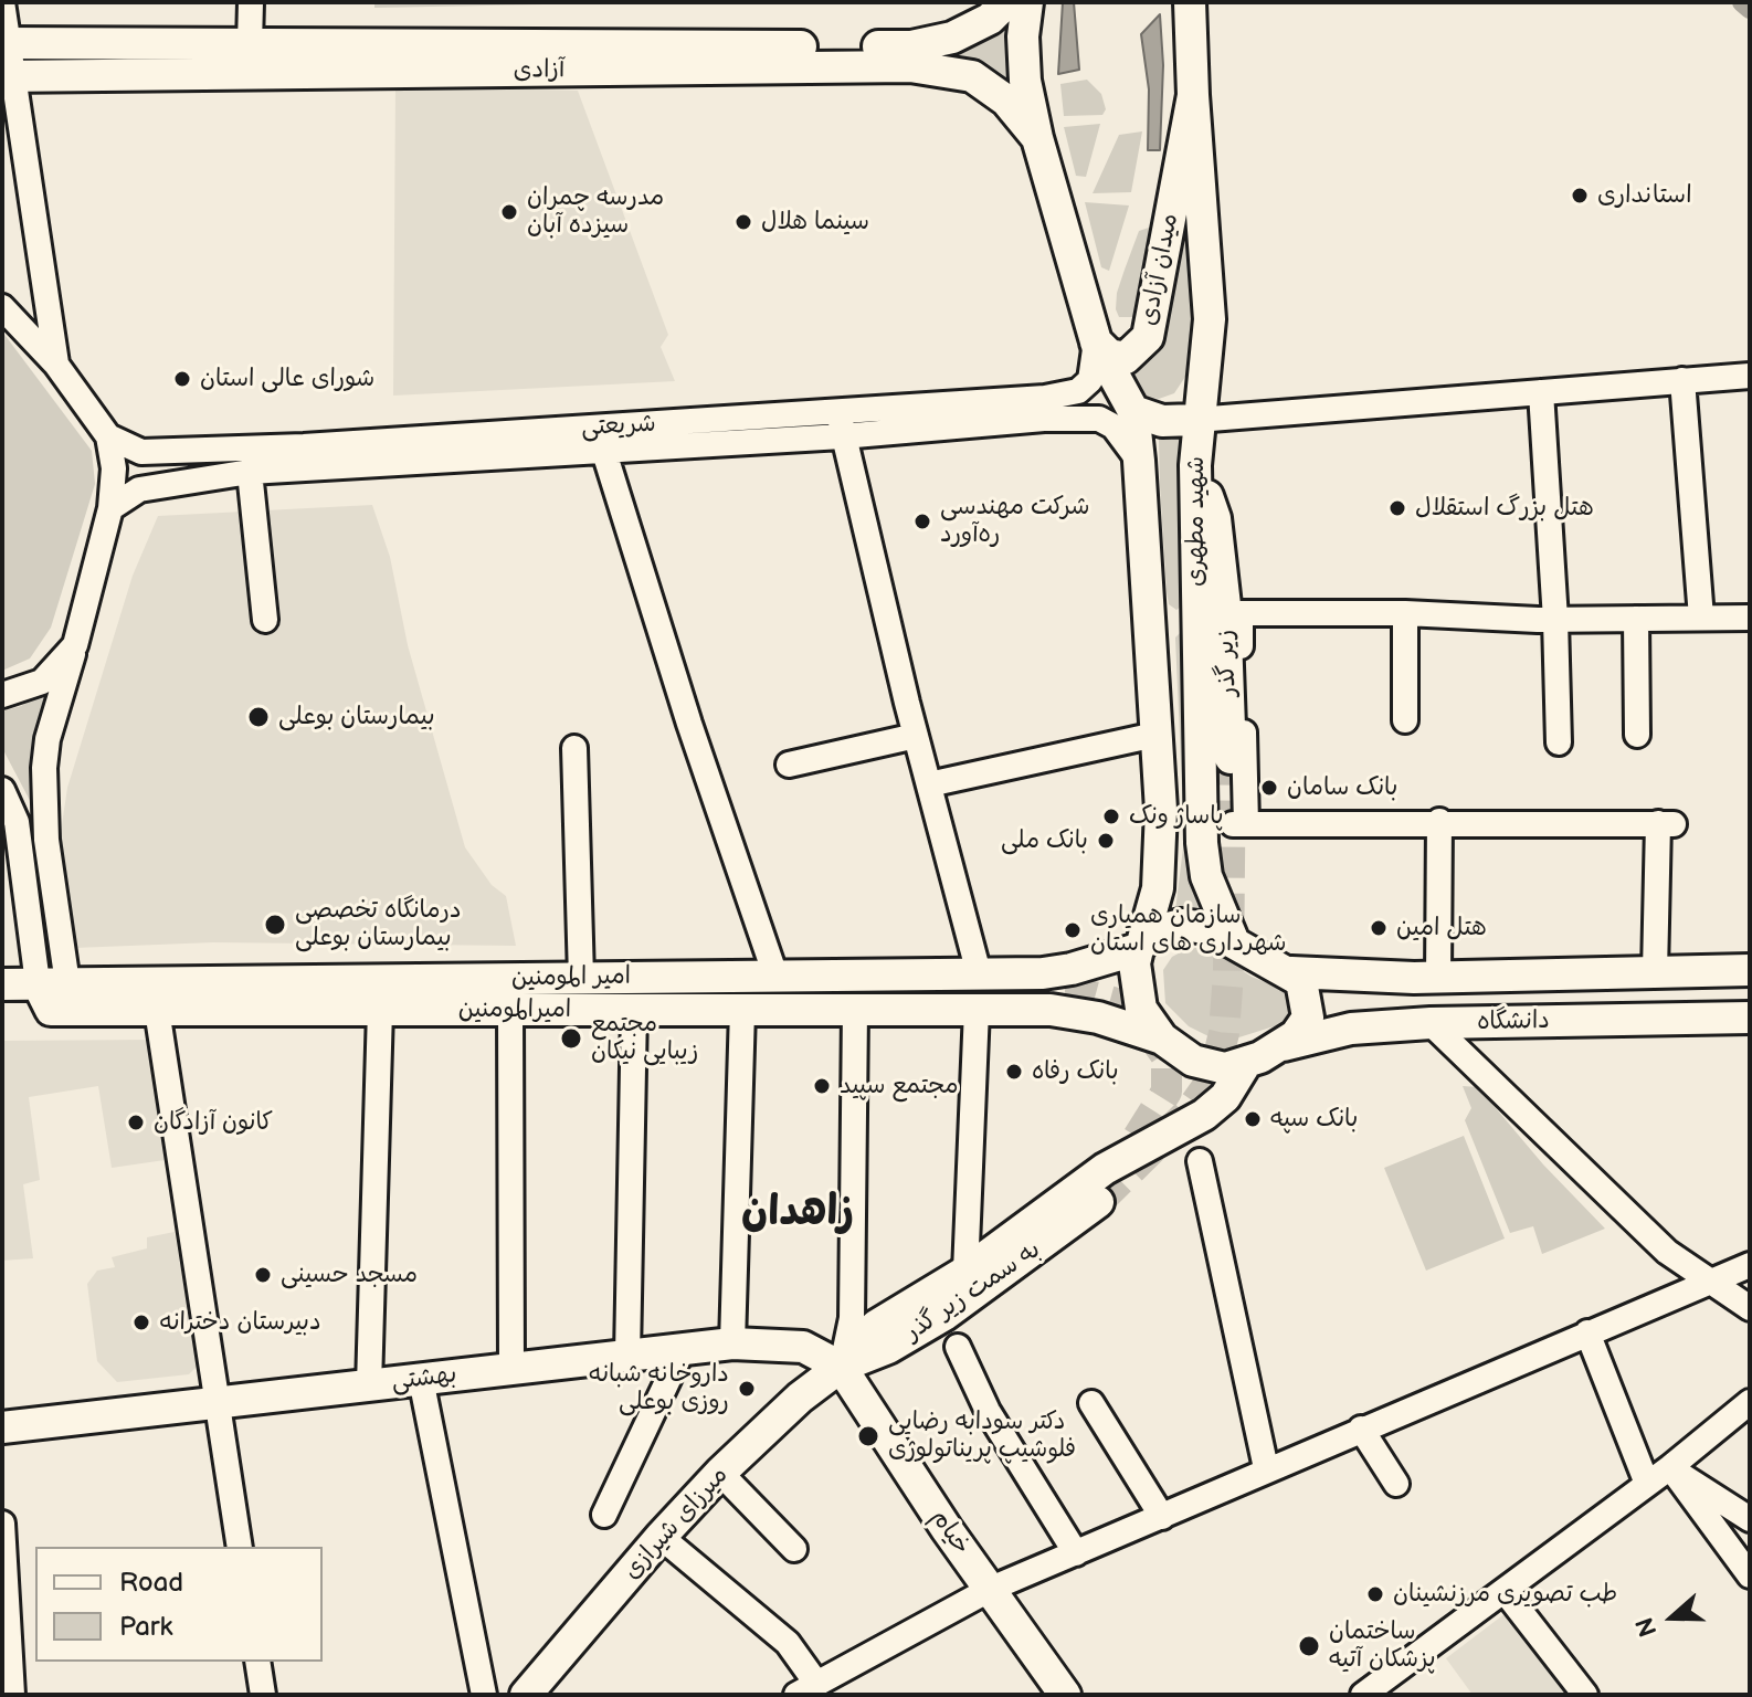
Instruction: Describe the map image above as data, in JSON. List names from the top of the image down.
{
  "streets": {
    "main road": [
      "آزادی",
      "میدان آزادی",
      "شهید مطهری",
      "زیر گذر",
      "امیر المومنین",
      "امیرالمومنین",
      "دانشگاه",
      "به سمت زیر گذر",
      "بهشتی",
      "میرزای شیرازی",
      "خیام"
    ],
    "street": ["شریعتی"]
  },
  "crossings": [
    ["میدان آزادی", "شریعتی"],
    ["میدان آزادی", "شهید مطهری"],
    ["شریعتی", "شهید مطهری"],
    ["شهید مطهری", "زیر گذر"],
    ["شهید مطهری", "امیر المومنین"],
    ["شهید مطهری", "امیرالمومنین"],
    ["شهید مطهری", "دانشگاه"],
    ["امیر المومنین", "امیرالمومنین"],
    ["امیر المومنین", "دانشگاه"],
    ["امیرالمومنین", "دانشگاه"],
    ["به سمت زیر گذر", "بهشتی"],
    ["به سمت زیر گذر", "میرزای شیرازی"],
    ["به سمت زیر گذر", "خیام"],
    ["بهشتی", "میرزای شیرازی"],
    ["بهشتی", "خیام"],
    ["میرزای شیرازی", "خیام"]
  ],
  "districts": ["زاهدان"],
  "places": [
    "استانداری",
    "مدرسه چمران سیزده آبان",
    "سینما هلال",
    "شورای عالی استان",
    "هتل بزرگ استقلال",
    "شرکت مهندسی ره‌آورد",
    "بیمارستان بوعلی",
    "بانک سامان",
    "پاساژ ونک",
    "بانک ملی",
    "درمانگاه تخصصی بیمارستان بوعلی",
    "هتل امین",
    "سازمان همیاری شهرداری های استان",
    "مجتمع زیبایی نیکان",
    "بانک رفاه",
    "مجتمع سپید",
    "بانک سپه",
    "کانون آزادگان",
    "مسجد حسینی",
    "دبیرستان دخترانه",
    "داروخانه شبانه روزی بوعلی",
    "دکتر سودابه رضایی فلوشیپ پریناتولوژی",
    "طب تصویری مرزنشینان",
    "ساختمان پزشکان آتیه"
  ],
  "legend": ["Road", "Park"],
  "north": "left"
}
